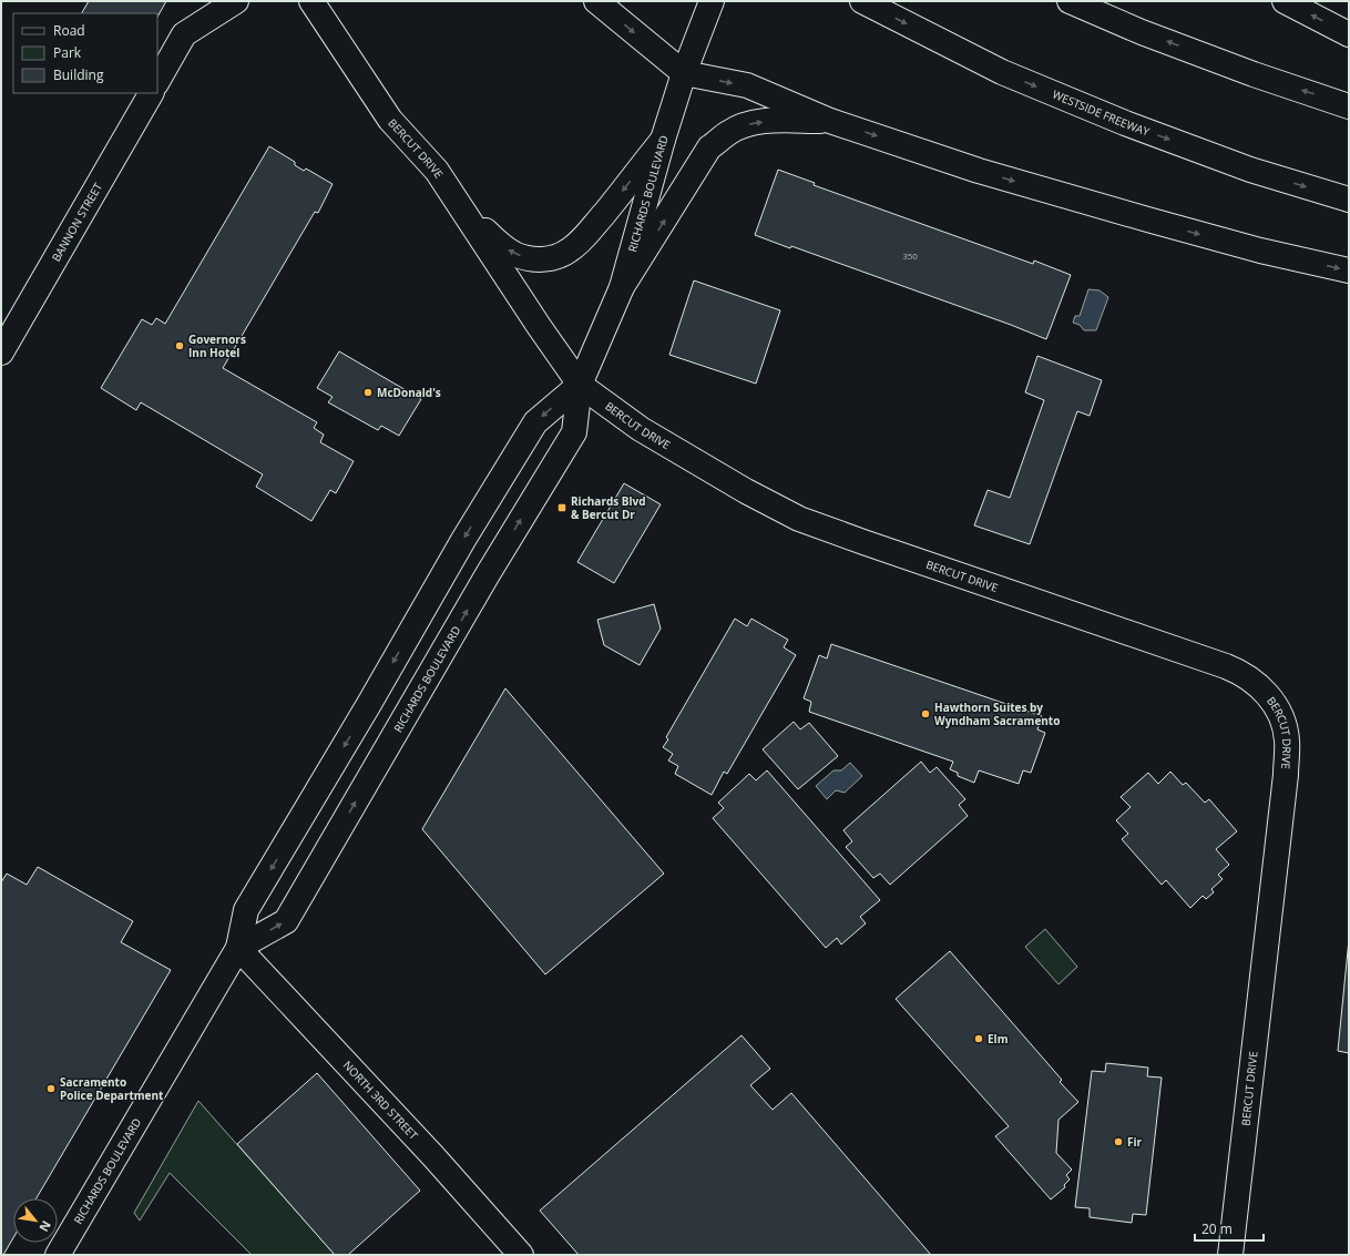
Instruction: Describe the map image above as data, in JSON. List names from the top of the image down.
{
  "streets": {
    "main road": [
      "WESTSIDE FREEWAY",
      "BERCUT DRIVE",
      "RICHARDS BOULEVARD",
      "BANNON STREET",
      "NORTH 3RD STREET"
    ]
  },
  "crossings": [
    ["BERCUT DRIVE", "RICHARDS BOULEVARD"],
    ["RICHARDS BOULEVARD", "NORTH 3RD STREET"]
  ],
  "places": {
    "other": [
      "Governors Inn Hotel",
      "McDonald's",
      "Hawthorn Suites by Wyndham Sacramento",
      "Elm",
      "Sacramento Police Department",
      "Fir"
    ],
    "transit": ["Richards Blvd & Bercut Dr"]
  },
  "house_numbers": ["350"],
  "legend": ["Road", "Park", "Building"],
  "scale_bar": "20 m",
  "north": "bottom right"
}
